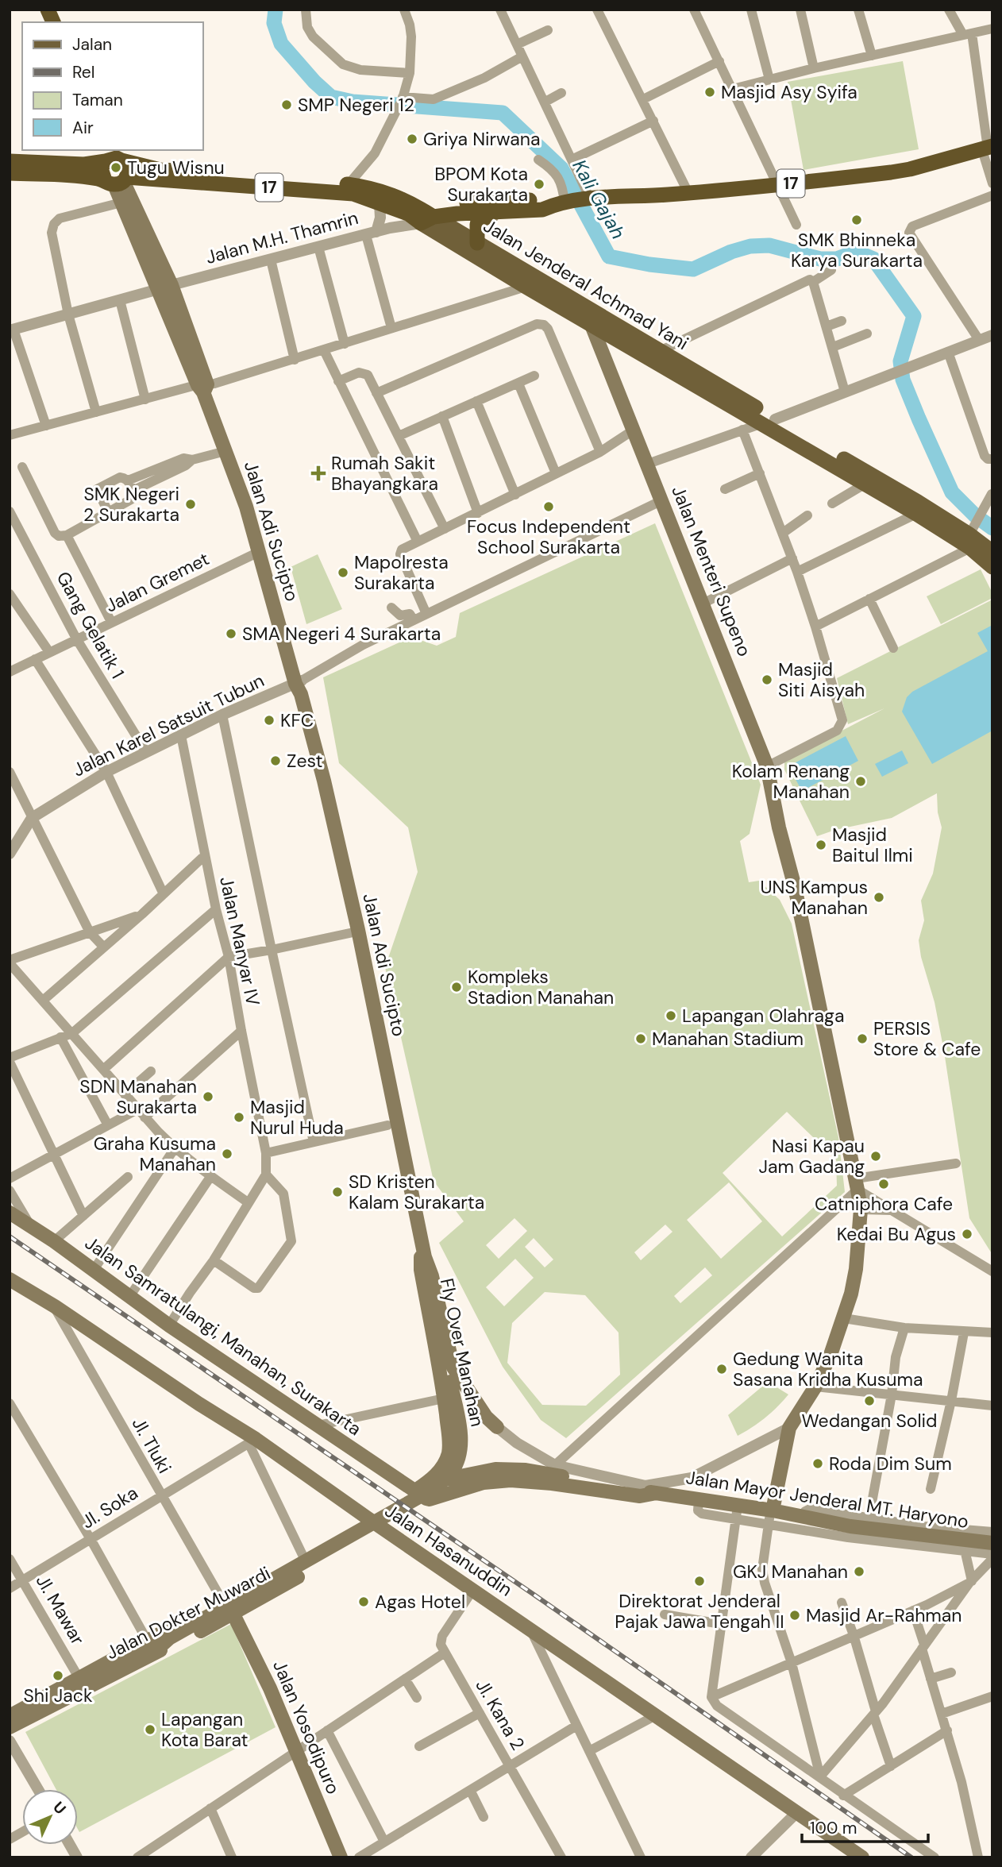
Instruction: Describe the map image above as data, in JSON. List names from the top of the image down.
{
  "streets": {
    "highway": ["17", "Jalan Jenderal Achmad Yani"],
    "main road": [
      "Jalan Adi Sucipto",
      "Jalan Menteri Supeno",
      "Jalan Samratulangi, Manahan, Surakarta",
      "Fly Over Manahan",
      "Jalan Mayor Jenderal MT. Haryono",
      "Jalan Hasanuddin",
      "Jalan Dokter Muwardi",
      "Jalan Yosodipuro"
    ],
    "street": [
      "Jalan M.H. Thamrin",
      "Jalan Gremet",
      "Gang Gelatik 1",
      "Jalan Karel Satsuit Tubun",
      "Jalan Manyar IV",
      "Jl. Tluki",
      "Jl. Soka",
      "Jl. Mawar",
      "Jl. Kana 2"
    ]
  },
  "crossings": [
    ["17", "Jalan M.H. Thamrin"],
    ["17", "Jalan Jenderal Achmad Yani"],
    ["Jalan M.H. Thamrin", "Jalan Jenderal Achmad Yani"],
    ["Jalan M.H. Thamrin", "Jalan Adi Sucipto"],
    ["Jalan Jenderal Achmad Yani", "Jalan Adi Sucipto"],
    ["Jalan Jenderal Achmad Yani", "Jalan Menteri Supeno"],
    ["Jalan Adi Sucipto", "Jalan Gremet"],
    ["Jalan Adi Sucipto", "Jalan Karel Satsuit Tubun"],
    ["Jalan Adi Sucipto", "Jalan Samratulangi, Manahan, Surakarta"],
    ["Jalan Adi Sucipto", "Fly Over Manahan"],
    ["Jalan Adi Sucipto", "Jalan Mayor Jenderal MT. Haryono"],
    ["Jalan Menteri Supeno", "Jalan Mayor Jenderal MT. Haryono"],
    ["Jalan Gremet", "Gang Gelatik 1"],
    ["Gang Gelatik 1", "Jalan Karel Satsuit Tubun"],
    ["Jalan Karel Satsuit Tubun", "Jalan Manyar IV"],
    ["Fly Over Manahan", "Jalan Mayor Jenderal MT. Haryono"],
    ["Fly Over Manahan", "Jalan Dokter Muwardi"],
    ["Jl. Tluki", "Jl. Soka"],
    ["Jl. Tluki", "Jalan Hasanuddin"],
    ["Jl. Tluki", "Jalan Dokter Muwardi"],
    ["Jl. Soka", "Jalan Hasanuddin"],
    ["Jl. Soka", "Jl. Mawar"],
    ["Jalan Hasanuddin", "Jalan Dokter Muwardi"],
    ["Jl. Mawar", "Jalan Dokter Muwardi"],
    ["Jalan Dokter Muwardi", "Jalan Yosodipuro"]
  ],
  "water": ["Kali Gajah"],
  "places": {
    "other": [
      "Masjid Asy Syifa",
      "SMP Negeri 12",
      "Griya Nirwana",
      "Tugu Wisnu",
      "BPOM Kota Surakarta",
      "SMK Bhinneka Karya Surakarta",
      "SMK Negeri 2 Surakarta",
      "Focus Independent School Surakarta",
      "Mapolresta Surakarta",
      "SMA Negeri 4 Surakarta",
      "Masjid Siti Aisyah",
      "KFC",
      "Zest",
      "Kolam Renang Manahan",
      "Masjid Baitul Ilmi",
      "UNS Kampus Manahan",
      "Kompleks Stadion Manahan",
      "Lapangan Olahraga",
      "Manahan Stadium",
      "PERSIS Store & Cafe",
      "SDN Manahan Surakarta",
      "Masjid Nurul Huda",
      "Graha Kusuma Manahan",
      "Nasi Kapau Jam Gadang",
      "Catniphora Cafe",
      "SD Kristen Kalam Surakarta",
      "Kedai Bu Agus",
      "Gedung Wanita Sasana Kridha Kusuma",
      "Wedangan Solid",
      "Roda Dim Sum",
      "GKJ Manahan",
      "Direktorat Jenderal Pajak Jawa Tengah II",
      "Agas Hotel",
      "Masjid Ar-Rahman",
      "Shi Jack",
      "Lapangan Kota Barat"
    ],
    "health": ["Rumah Sakit Bhayangkara"]
  },
  "legend": [
    "Jalan",
    "Rel",
    "Taman",
    "Air"
  ],
  "scale_bar": "100 m",
  "north": "top right"
}
